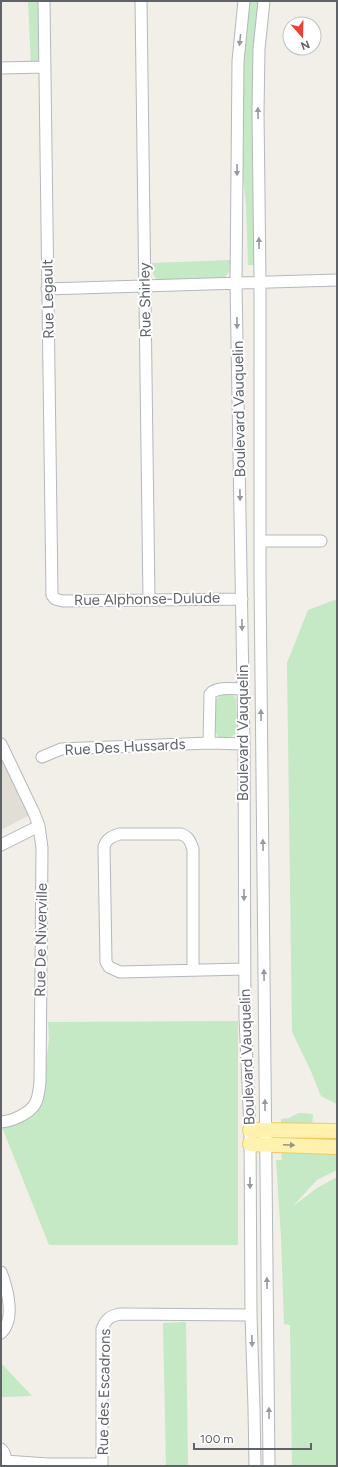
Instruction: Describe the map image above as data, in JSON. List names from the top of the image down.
{
  "streets": {
    "street": [
      "Rue Legault",
      "Rue Shirley",
      "Boulevard Vauquelin",
      "Rue Alphonse-Dulude",
      "Rue Des Hussards",
      "Rue De Niverville",
      "Rue des Escadrons"
    ]
  },
  "crossings": [
    ["Rue Legault", "Rue Alphonse-Dulude"],
    ["Rue Shirley", "Rue Alphonse-Dulude"],
    ["Boulevard Vauquelin", "Rue Alphonse-Dulude"],
    ["Boulevard Vauquelin", "Rue Des Hussards"],
    ["Boulevard Vauquelin", "Rue des Escadrons"]
  ],
  "scale_bar": "100 m",
  "north": "bottom"
}
